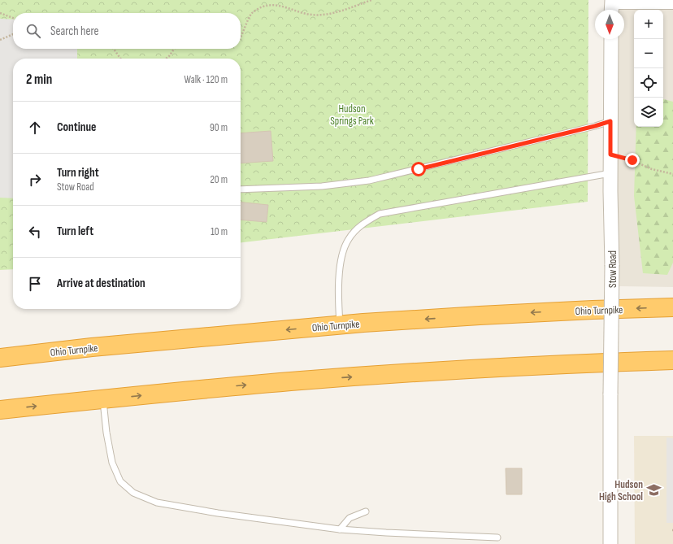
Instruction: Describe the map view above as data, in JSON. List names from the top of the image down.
{
  "streets": {
    "highway": ["Ohio Turnpike"],
    "street": ["Stow Road"]
  },
  "parks": ["Hudson Springs Park"],
  "places": {
    "school or university": ["Hudson High School"]
  },
  "north": "bottom",
  "page": {
    "map_buttons": ["+", "−"],
    "search": "Search here",
    "heading": ["2 min", "Walk · 120 m"],
    "list": [
      ["Continue", "90 m"],
      ["Turn right", "Stow Road", "20 m"],
      ["Turn left", "10 m"],
      "Arrive at destination"
    ]
  }
}
